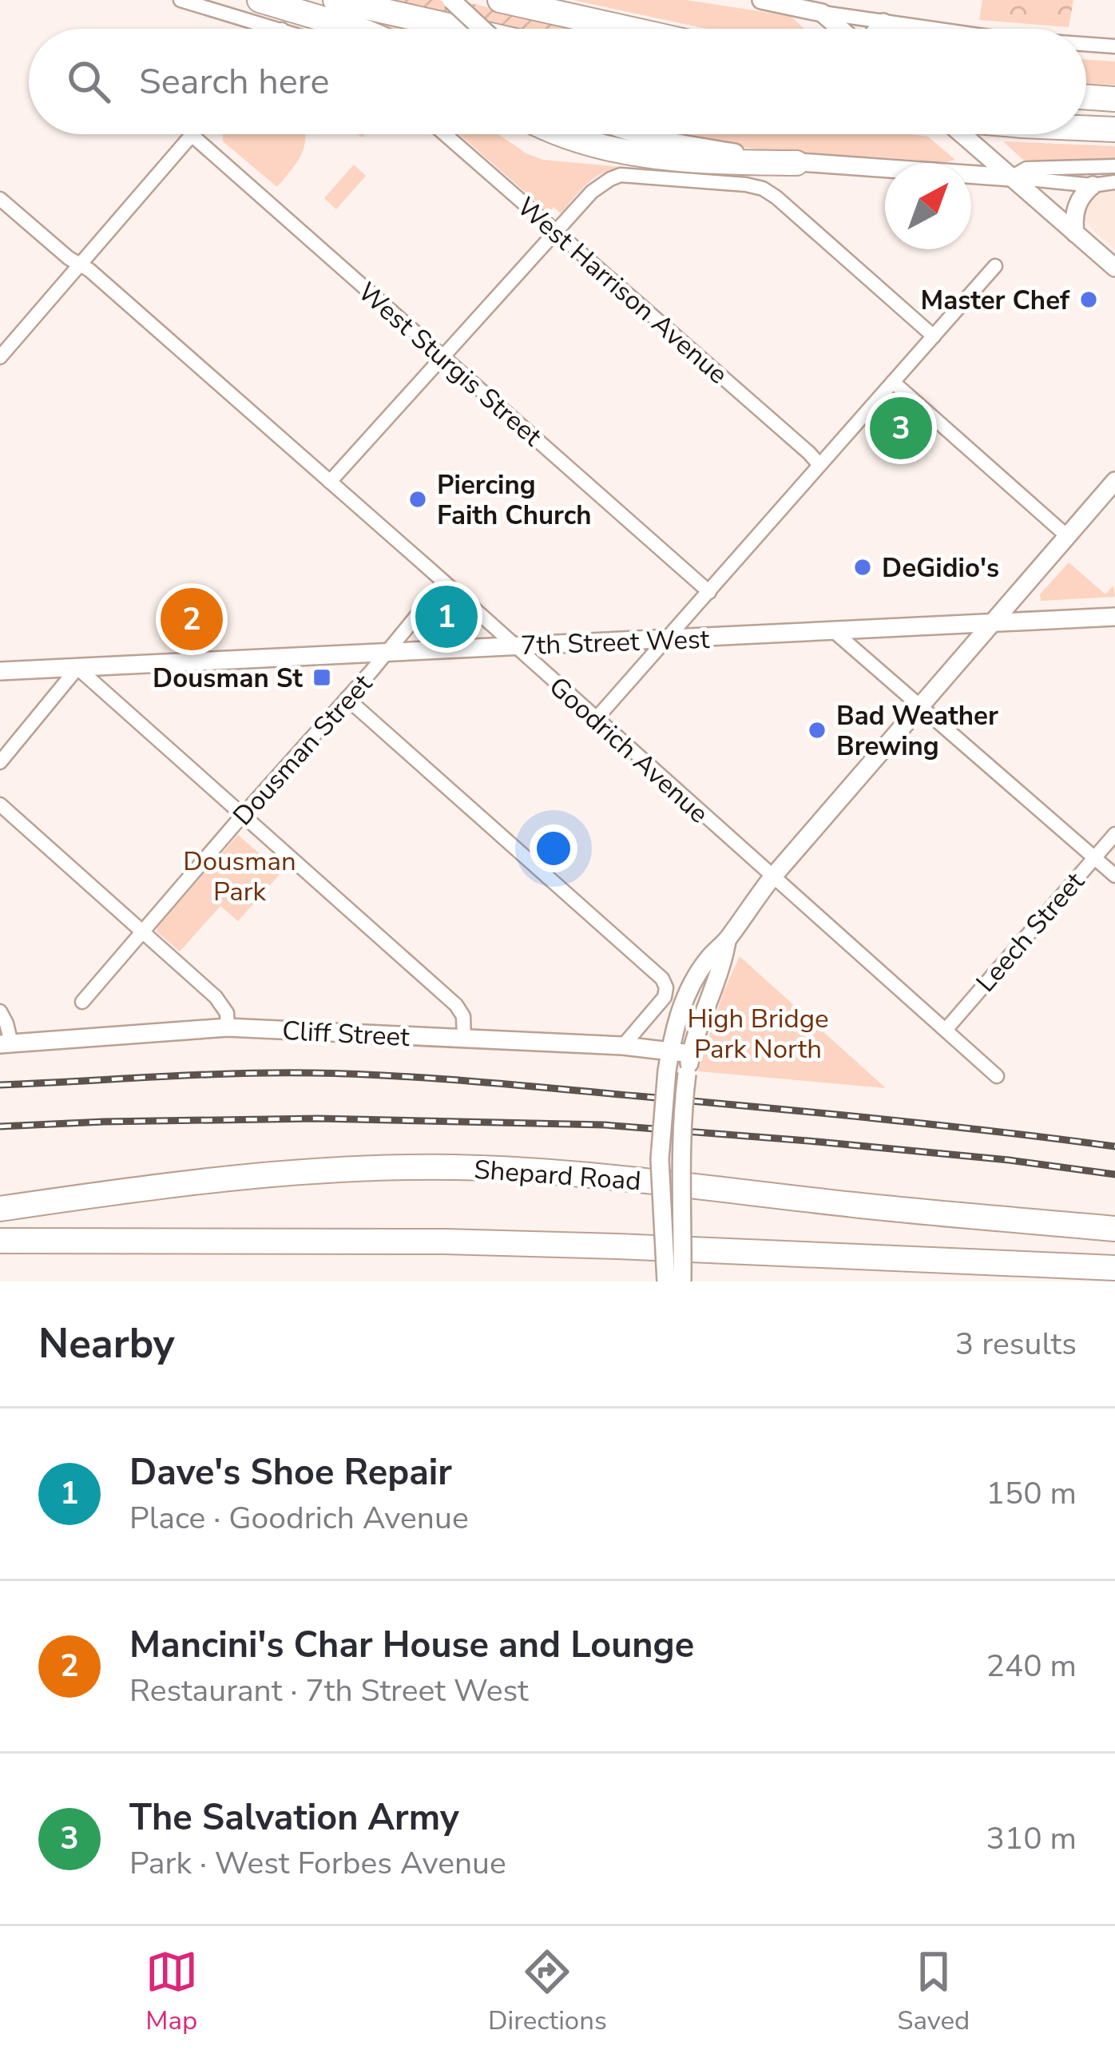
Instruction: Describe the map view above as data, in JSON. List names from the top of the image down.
{
  "streets": {
    "highway": ["Shepard Road"],
    "main road": ["7th Street West", "Cliff Street"],
    "street": [
      "West Harrison Avenue",
      "West Sturgis Street",
      "Dousman Street",
      "Goodrich Avenue",
      "Leech Street"
    ]
  },
  "crossings": [
    ["7th Street West", "Dousman Street"],
    ["7th Street West", "Goodrich Avenue"],
    ["Dousman Street", "Goodrich Avenue"],
    ["Goodrich Avenue", "Leech Street"]
  ],
  "parks": ["Dousman Park", "High Bridge Park North"],
  "places": {
    "other": [
      "Master Chef",
      "Piercing Faith Church",
      "DeGidio's",
      "Bad Weather Brewing"
    ],
    "transit": ["Dousman St"]
  },
  "north": "top right",
  "page": {
    "search": "Search here",
    "pins": ["3", "1", "2"],
    "heading": ["Nearby", "3 results"],
    "list": [
      {
        "mark": "1",
        "name": "Dave's Shoe Repair",
        "note": "Place · Goodrich Avenue",
        "value": "150 m"
      },
      {
        "mark": "2",
        "name": "Mancini's Char House and Lounge",
        "note": "Restaurant · 7th Street West",
        "value": "240 m"
      },
      {
        "mark": "3",
        "name": "The Salvation Army",
        "note": "Park · West Forbes Avenue",
        "value": "310 m"
      }
    ],
    "nav": ["Map", "Directions", "Saved"]
  }
}
